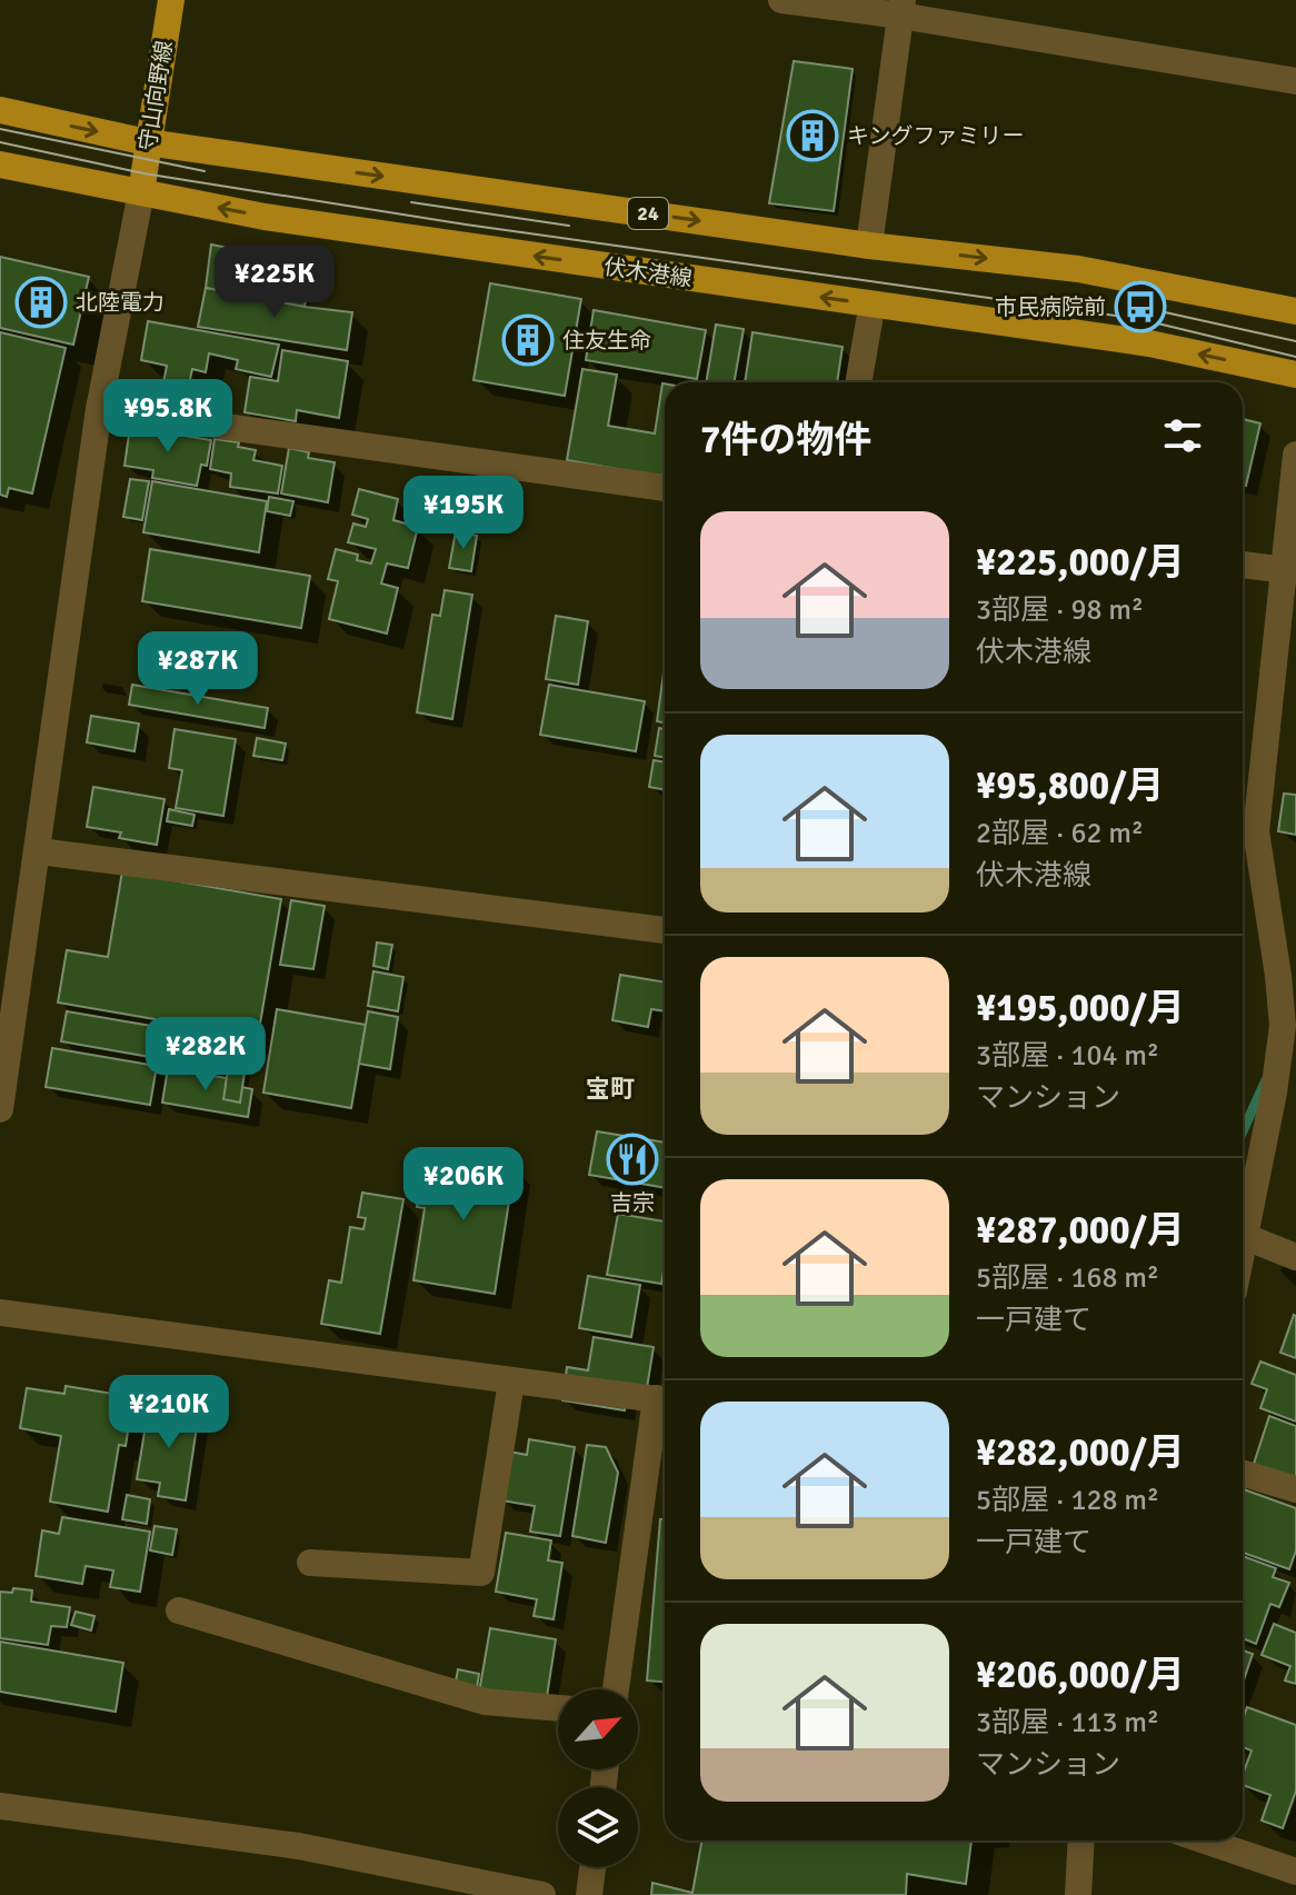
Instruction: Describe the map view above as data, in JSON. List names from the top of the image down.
{
  "streets": {
    "main road": ["守山向野線", "24", "伏木港線"]
  },
  "crossings": [
    ["守山向野線", "24"],
    ["守山向野線", "伏木港線"]
  ],
  "districts": ["宝町"],
  "places": {
    "building": ["キングファミリー", "北陸電力", "住友生命"],
    "bus stop": ["市民病院前"],
    "restaurant": ["吉宗"]
  },
  "north": "top right",
  "page": {
    "price": [
      "¥225K",
      "¥95.8K",
      "¥195K",
      "¥287K",
      "¥282K",
      "¥206K",
      "¥210K"
    ],
    "heading": "7件の物件",
    "list": [
      {
        "name": "¥225,000/月",
        "note": "3部屋 · 98 m² · 伏木港線"
      },
      {
        "name": "¥95,800/月",
        "note": "2部屋 · 62 m² · 伏木港線"
      },
      {
        "name": "¥195,000/月",
        "note": "3部屋 · 104 m² · マンション"
      },
      {
        "name": "¥287,000/月",
        "note": "5部屋 · 168 m² · 一戸建て"
      },
      {
        "name": "¥282,000/月",
        "note": "5部屋 · 128 m² · 一戸建て"
      },
      {
        "name": "¥206,000/月",
        "note": "3部屋 · 113 m² · マンション"
      }
    ]
  }
}
